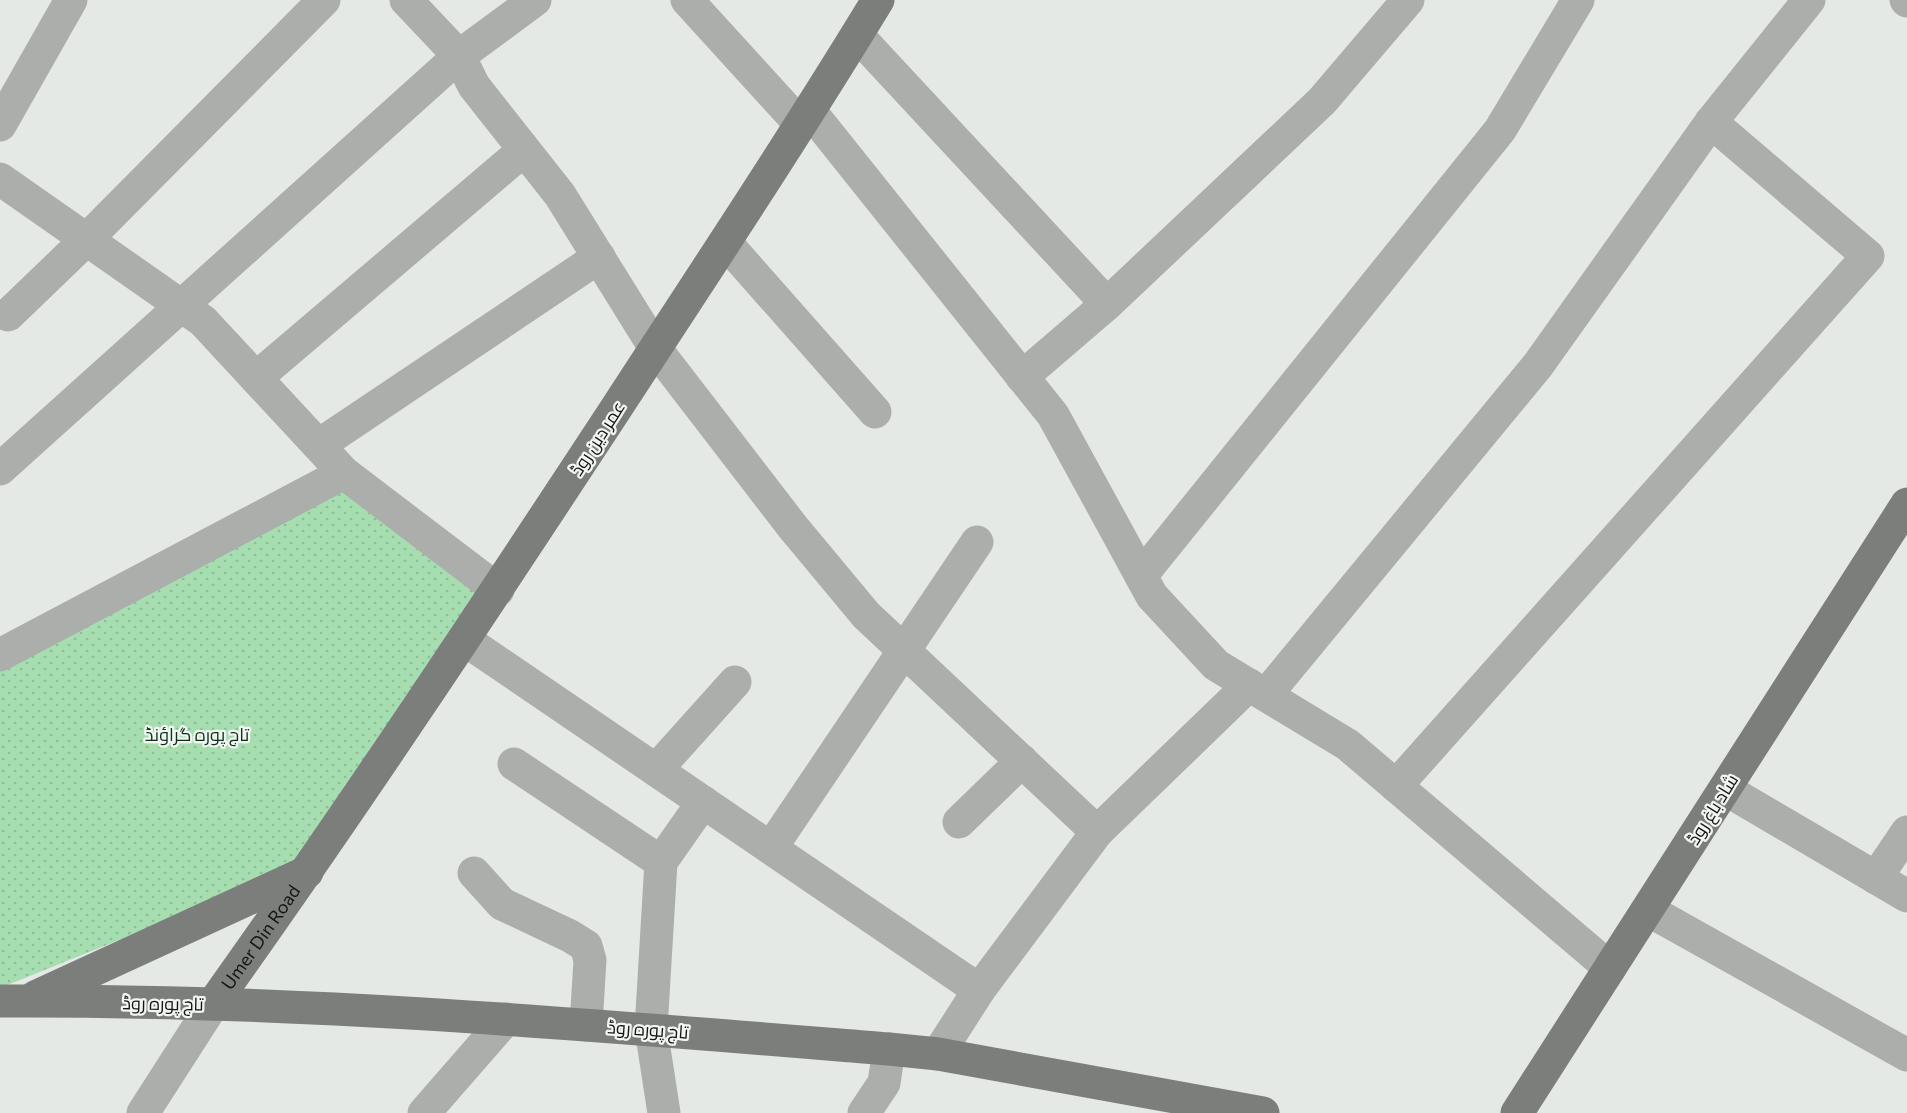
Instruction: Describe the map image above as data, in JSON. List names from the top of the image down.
{
  "streets": {
    "main road": [
      "عمر دین روڈ",
      "شاد باغ روڈ",
      "Umer Din Road",
      "تاج پورہ روڈ"
    ]
  },
  "crossings": [
    ["عمر دین روڈ", "Umer Din Road"],
    ["عمر دین روڈ", "تاج پورہ روڈ"],
    ["Umer Din Road", "تاج پورہ روڈ"]
  ],
  "parks": ["تاج پورہ گراؤنڈ"]
}
